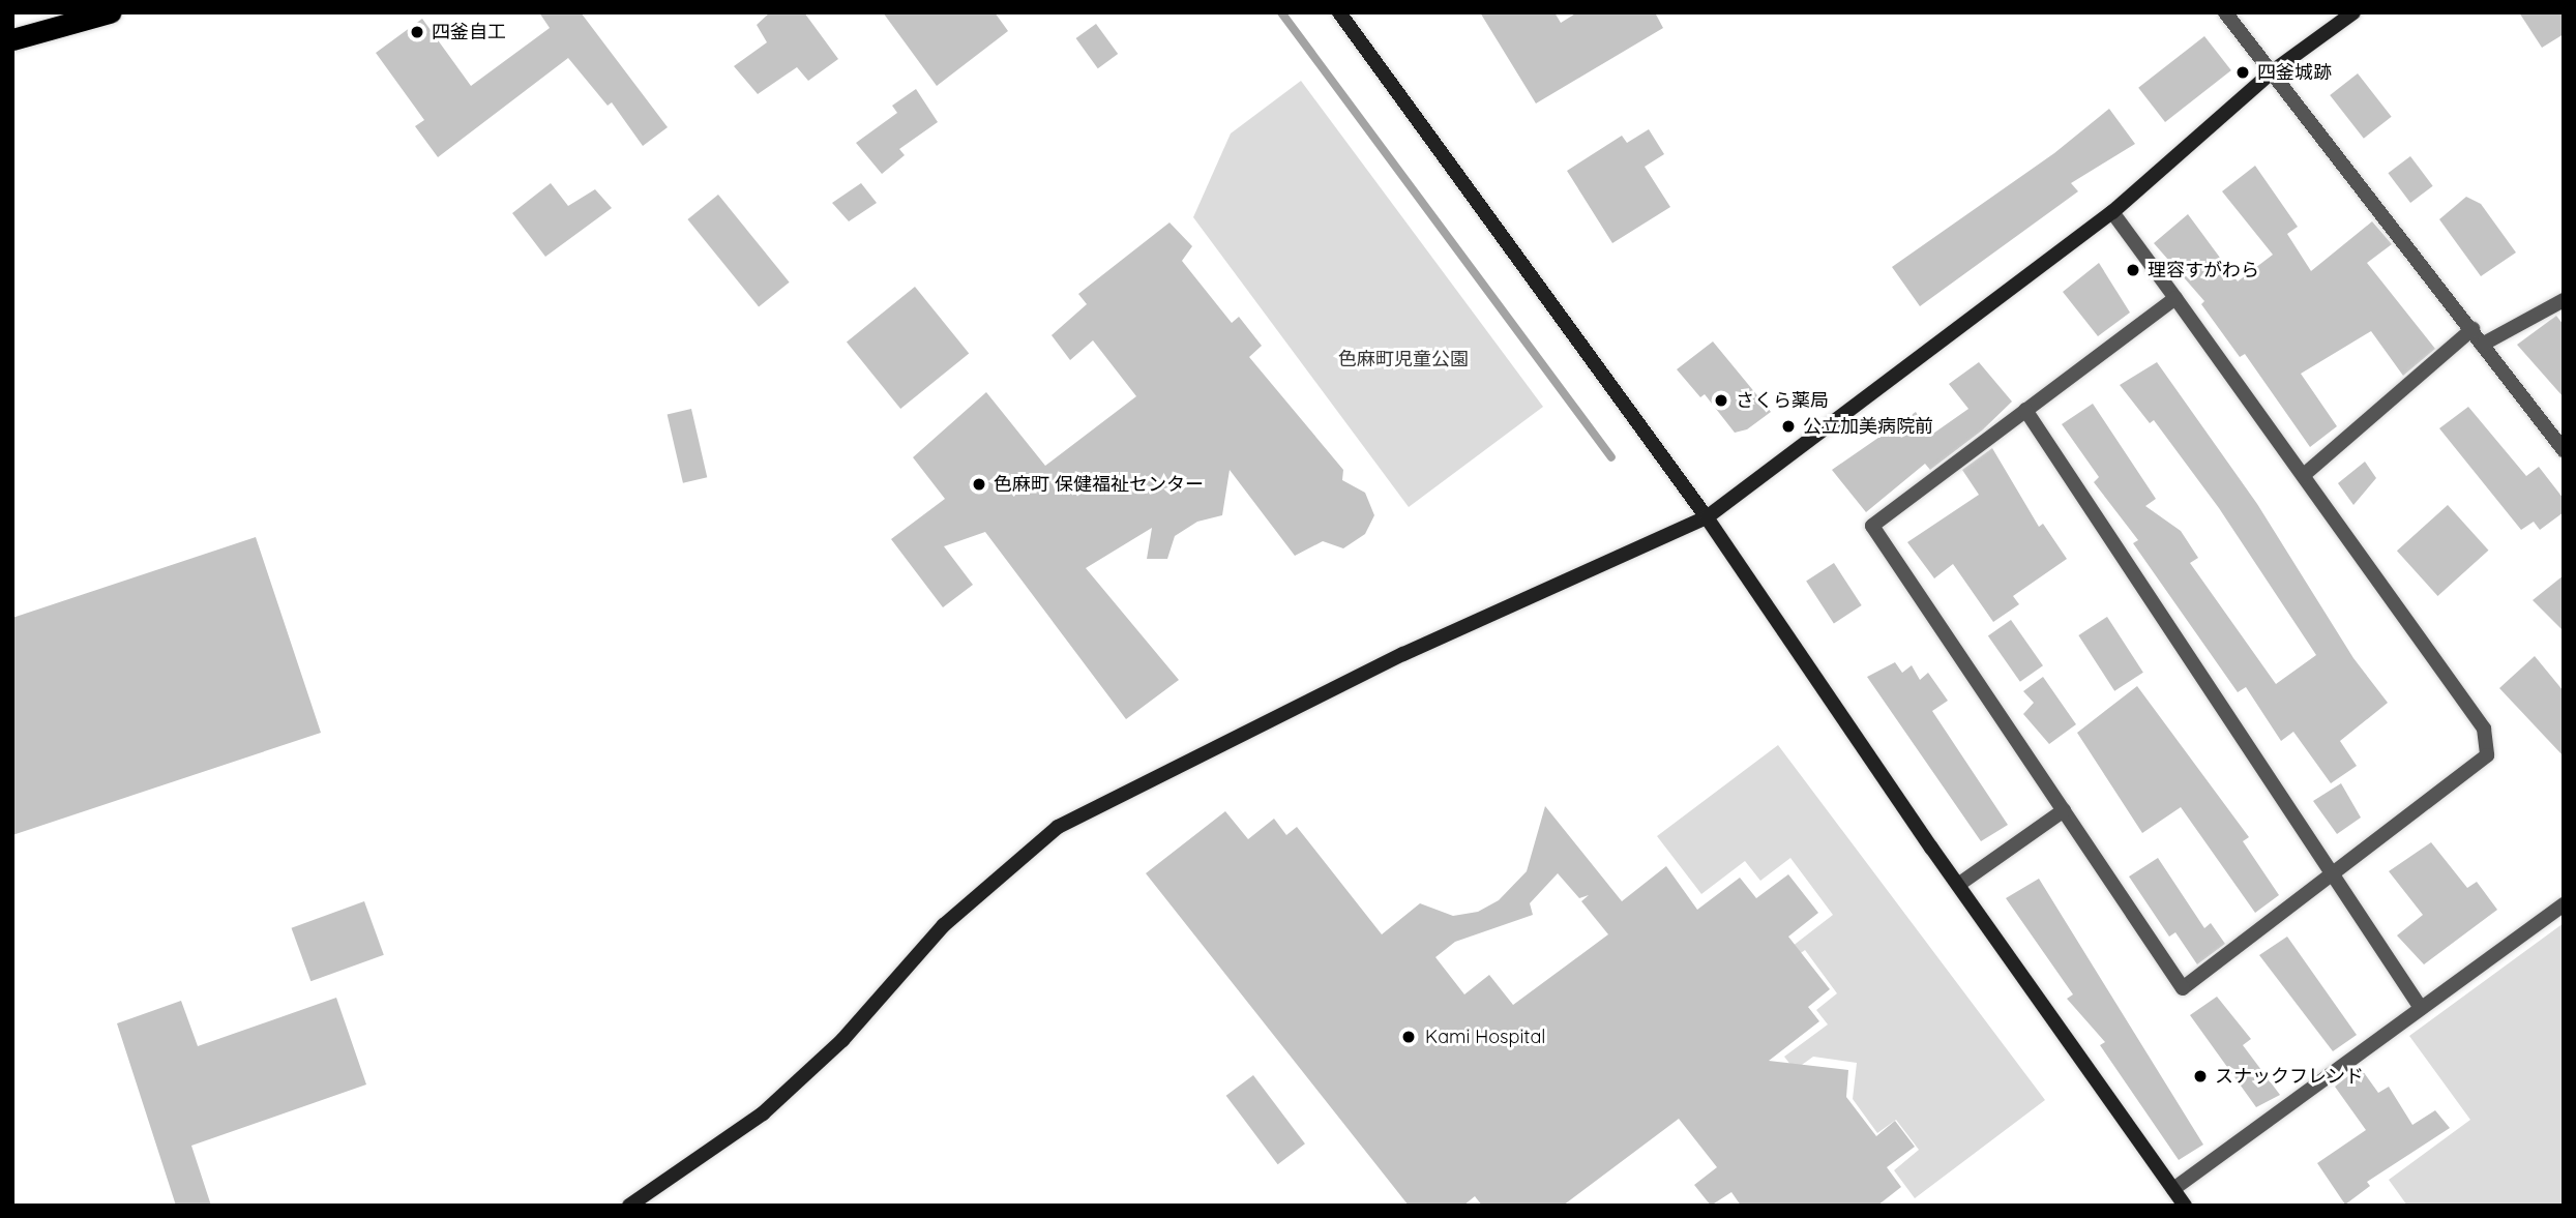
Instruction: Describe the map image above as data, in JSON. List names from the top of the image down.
{
  "parks": ["色麻町児童公園"],
  "places": [
    "四釜自工",
    "四釜城跡",
    "理容すがわら",
    "さくら薬局",
    "公立加美病院前",
    "色麻町 保健福祉センター",
    "Kami Hospital",
    "スナックフレンド"
  ]
}
